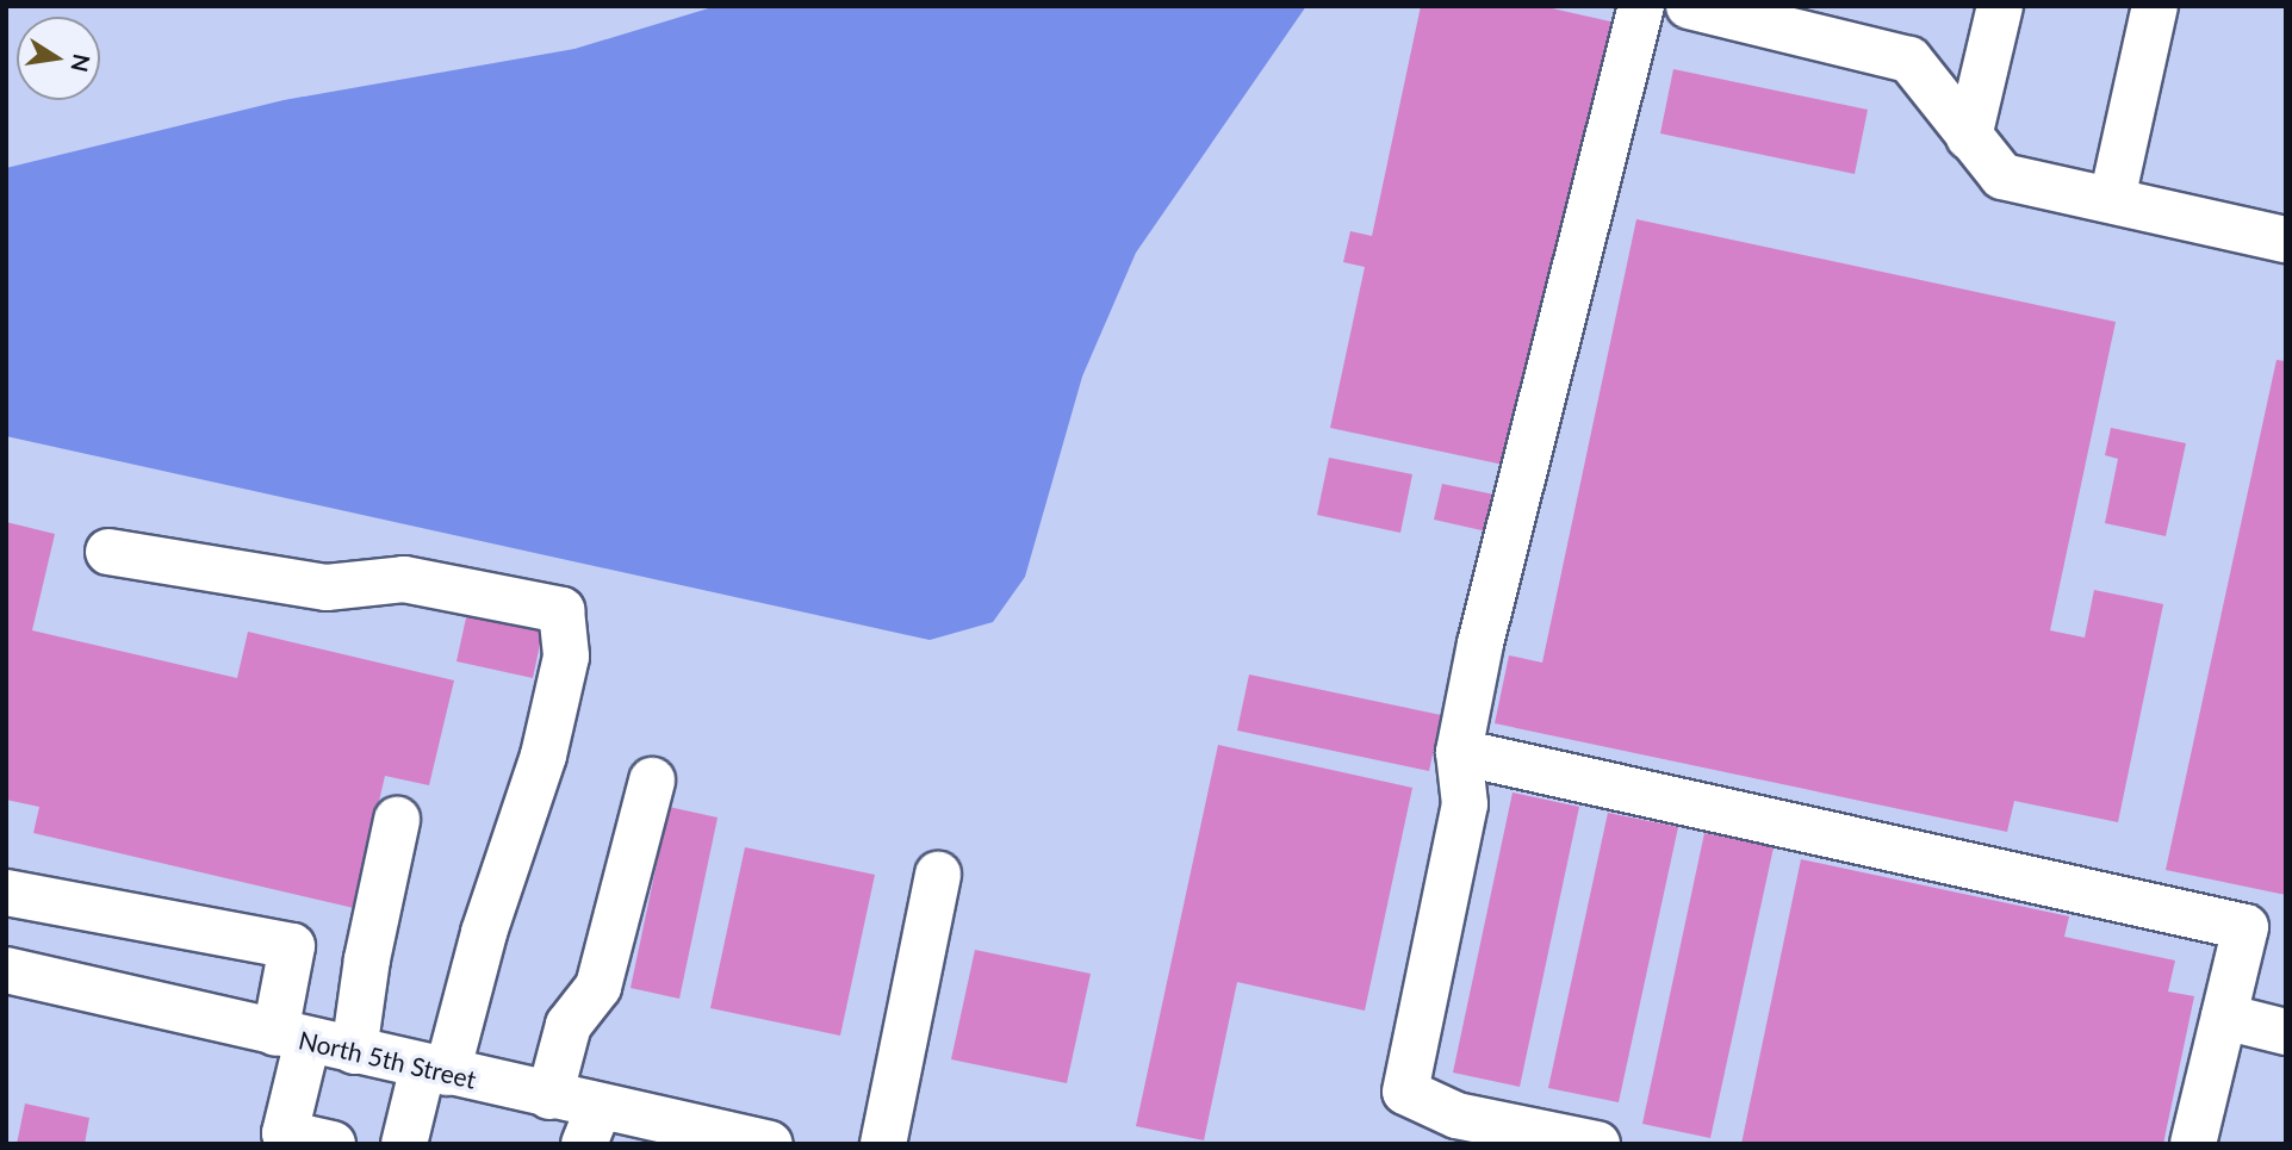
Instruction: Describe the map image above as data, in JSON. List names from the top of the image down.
{
  "streets": {
    "street": ["North 5th Street"]
  },
  "north": "right"
}
